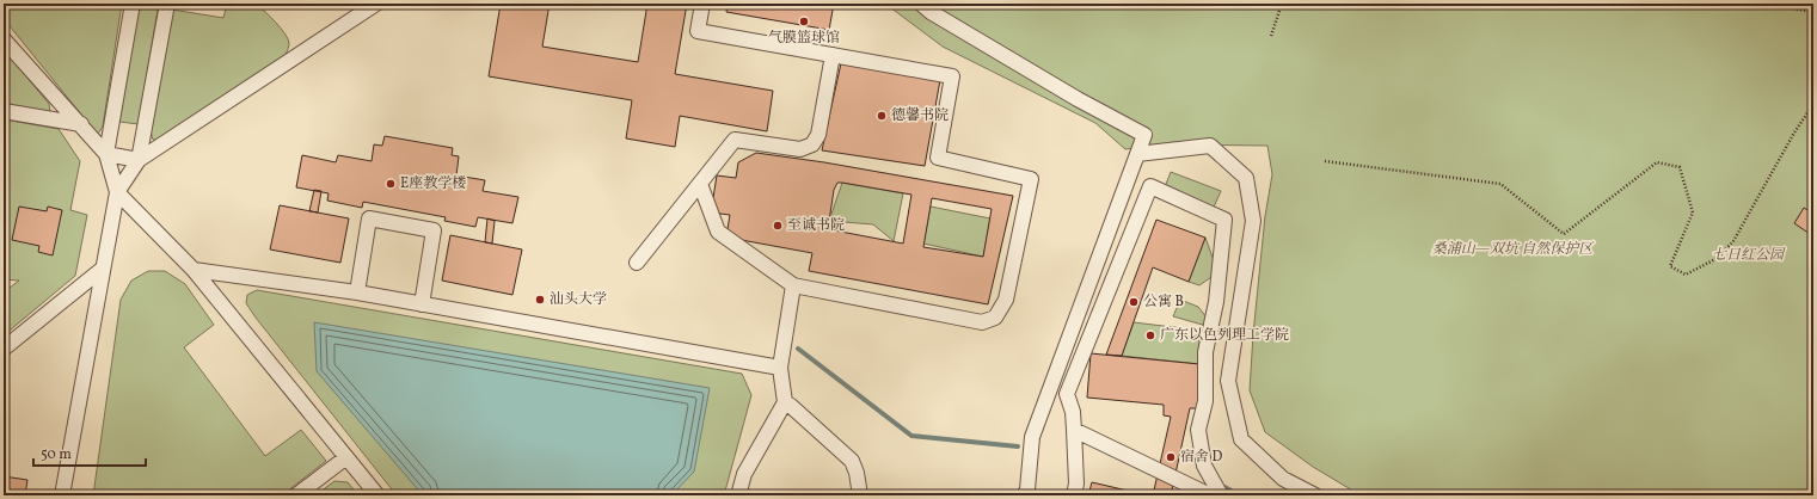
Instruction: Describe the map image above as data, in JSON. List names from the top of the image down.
{
  "parks": ["桑浦山—双坑 自然保护区", "七日红公园"],
  "places": [
    "气膜篮球馆",
    "德馨书院",
    "E座教学楼",
    "至诚书院",
    "汕头大学",
    "公寓 B",
    "广东以色列理工学院",
    "宿舍 D"
  ],
  "scale_bar": "50 m"
}
